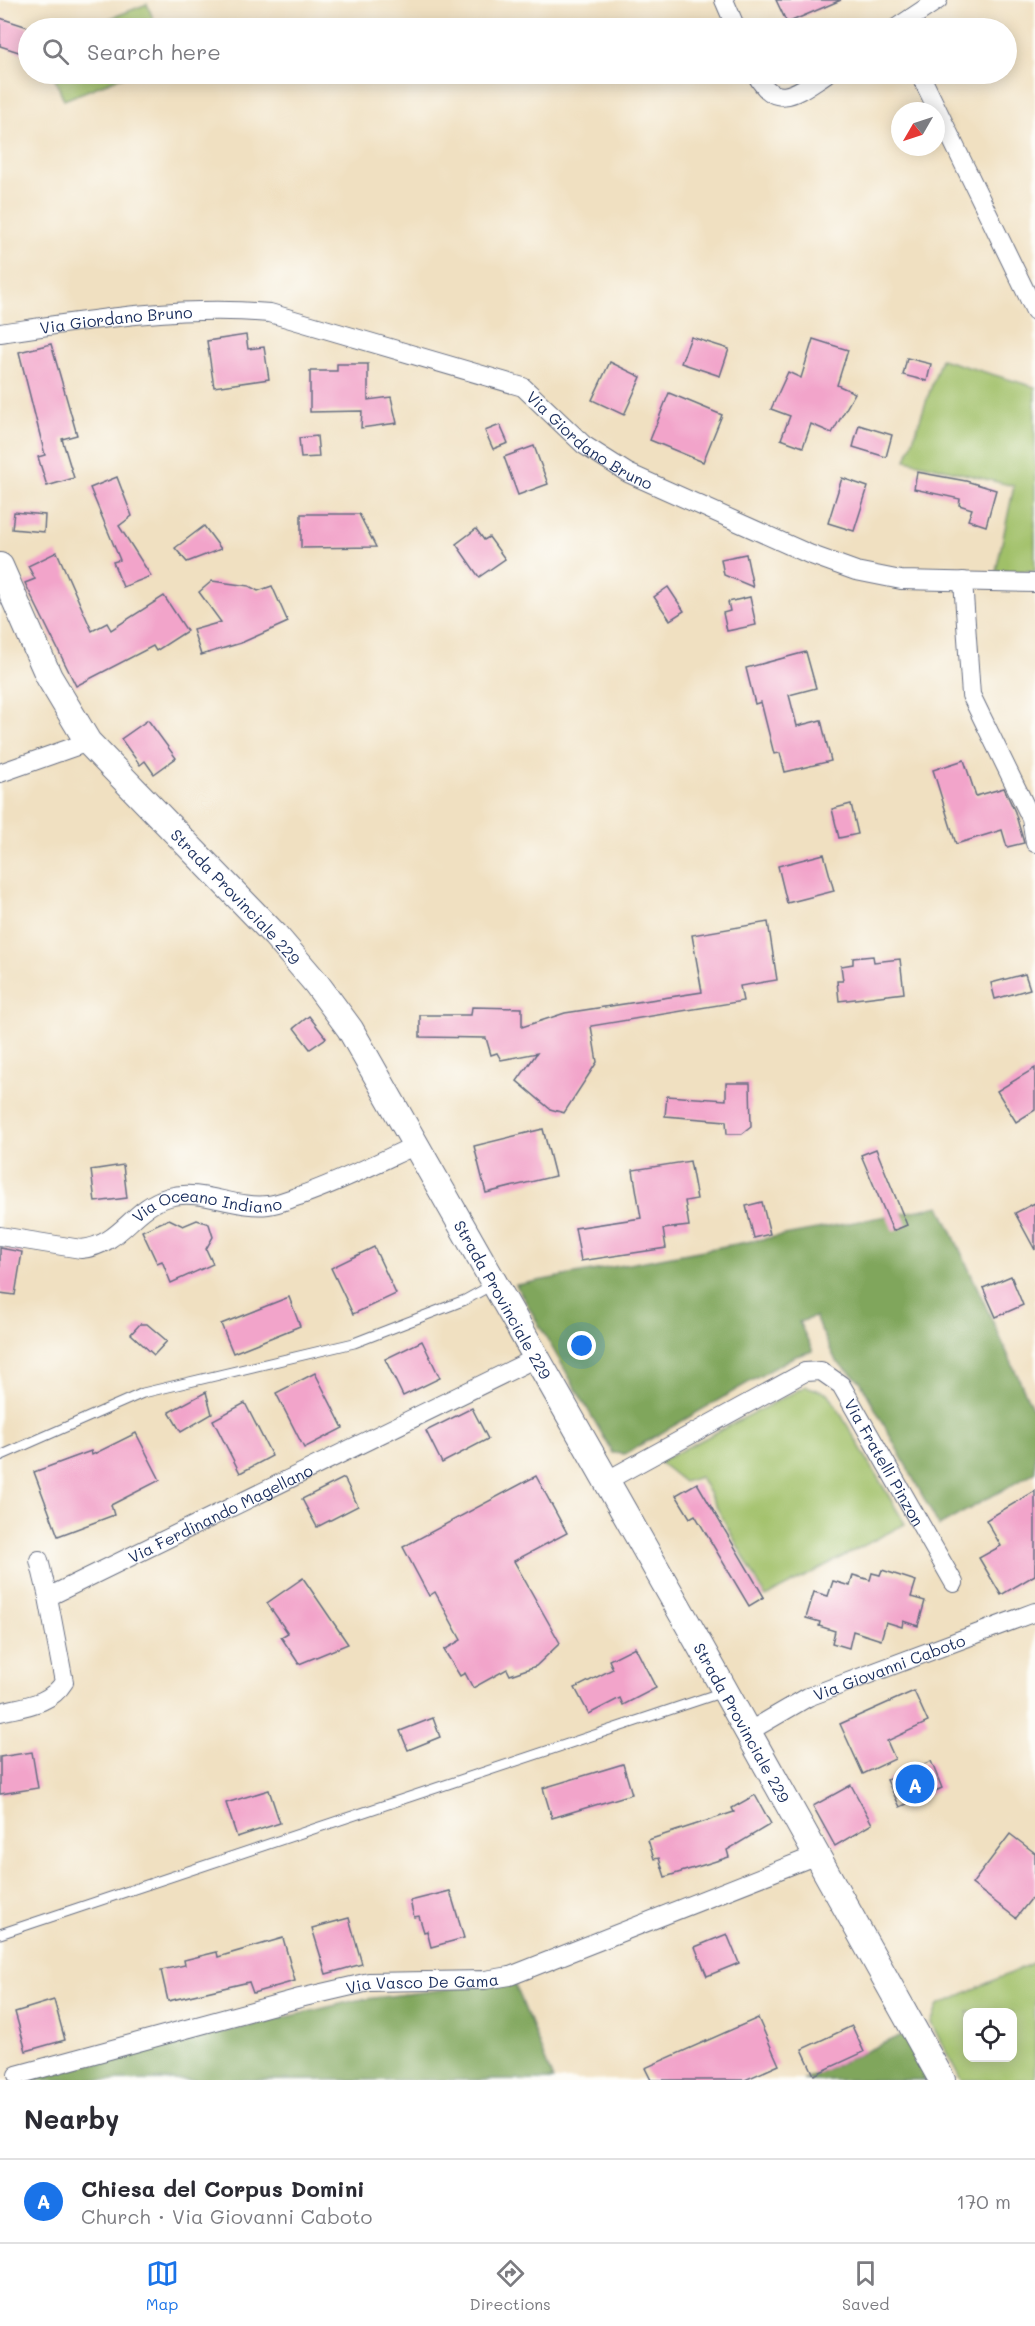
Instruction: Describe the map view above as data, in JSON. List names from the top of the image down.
{
  "streets": {
    "street": [
      "Via Giordano Bruno",
      "Strada Provinciale 229",
      "Via Oceano Indiano",
      "Via Fratelli Pinzon",
      "Via Ferdinando Magellano",
      "Via Giovanni Caboto",
      "Via Vasco De Gama"
    ]
  },
  "crossings": [
    ["Strada Provinciale 229", "Via Oceano Indiano"],
    ["Strada Provinciale 229", "Via Fratelli Pinzon"],
    ["Strada Provinciale 229", "Via Ferdinando Magellano"],
    ["Strada Provinciale 229", "Via Giovanni Caboto"],
    ["Strada Provinciale 229", "Via Vasco De Gama"]
  ],
  "north": "bottom left",
  "page": {
    "search": "Search here",
    "pins": "A",
    "heading": "Nearby",
    "list": [
      {
        "mark": "A",
        "name": "Chiesa del Corpus Domini",
        "note": "Church · Via Giovanni Caboto",
        "value": "170 m"
      }
    ],
    "nav": ["Map", "Directions", "Saved"]
  }
}
